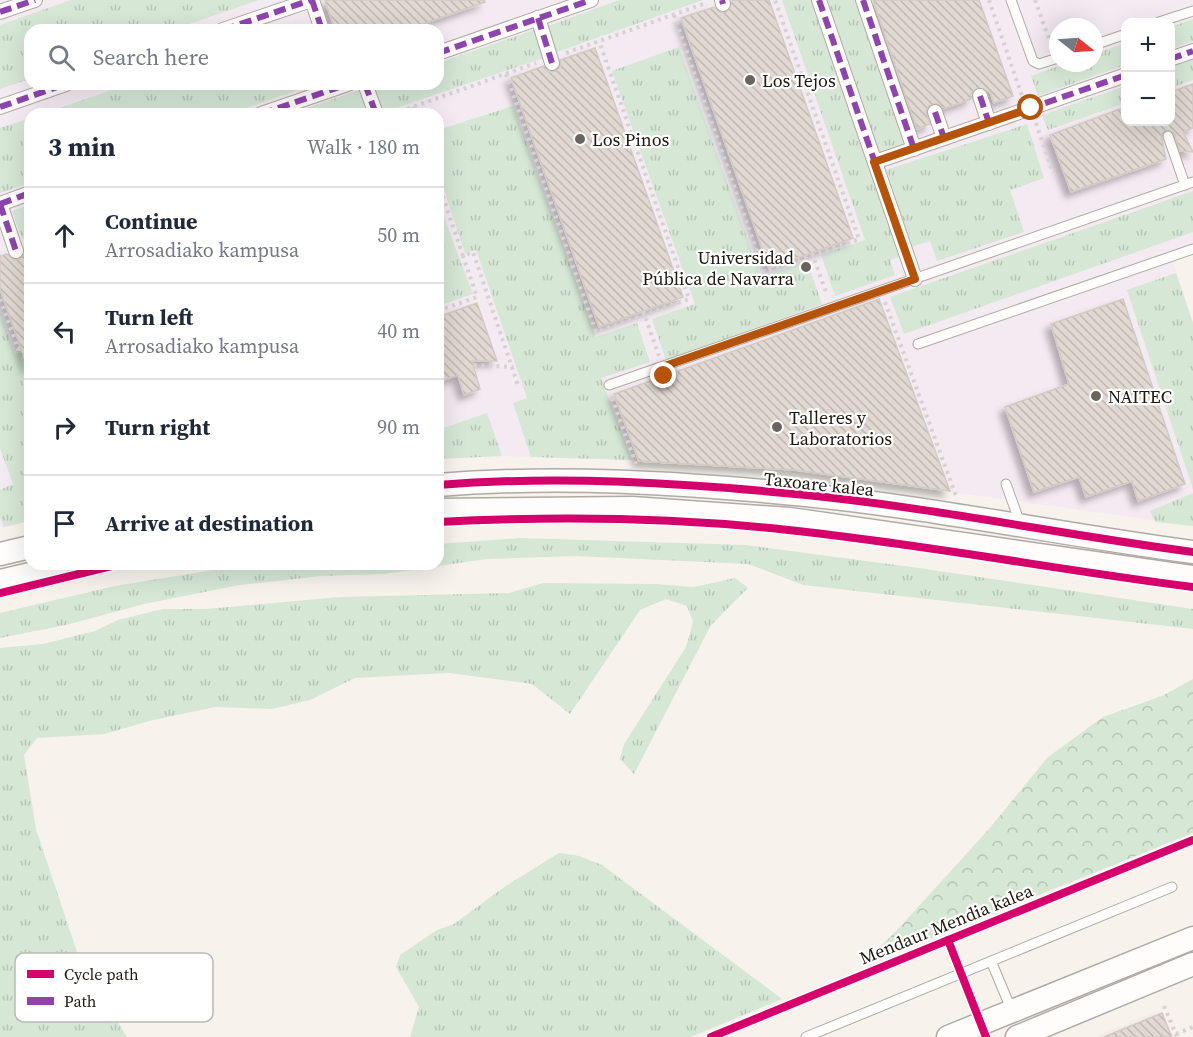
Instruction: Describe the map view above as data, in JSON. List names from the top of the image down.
{
  "streets": {
    "street": ["Taxoare kalea"],
    "cycle path": ["Mendaur Mendia kalea"]
  },
  "places": [
    "Los Tejos",
    "Los Pinos",
    "Universidad Pública de Navarra",
    "NAITEC",
    "Talleres y Laboratorios"
  ],
  "legend": ["Cycle path", "Path"],
  "north": "right",
  "page": {
    "map_buttons": ["+", "−"],
    "search": "Search here",
    "heading": ["3 min", "Walk · 180 m"],
    "list": [
      ["Continue", "Arrosadiako kampusa", "50 m"],
      ["Turn left", "Arrosadiako kampusa", "40 m"],
      ["Turn right", "90 m"],
      "Arrive at destination"
    ]
  }
}
